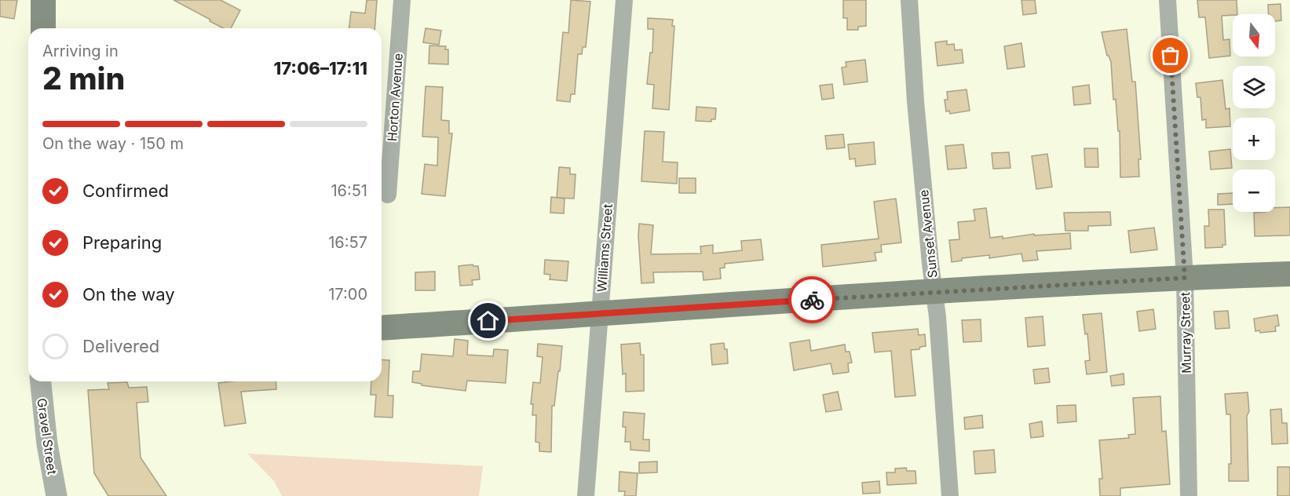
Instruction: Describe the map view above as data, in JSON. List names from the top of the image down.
{
  "streets": {
    "street": [
      "Horton Avenue",
      "Sunset Avenue",
      "Williams Street",
      "Murray Street",
      "Gravel Street"
    ]
  },
  "north": "bottom",
  "page": {
    "map_buttons": ["+", "−"],
    "heading": ["2 min", "Arriving in", "17:06–17:11"],
    "bar": "On the way · 150 m",
    "list": [
      ["Confirmed", "16:51"],
      ["Preparing", "16:57"],
      ["On the way", "17:00"],
      "Delivered"
    ]
  }
}
